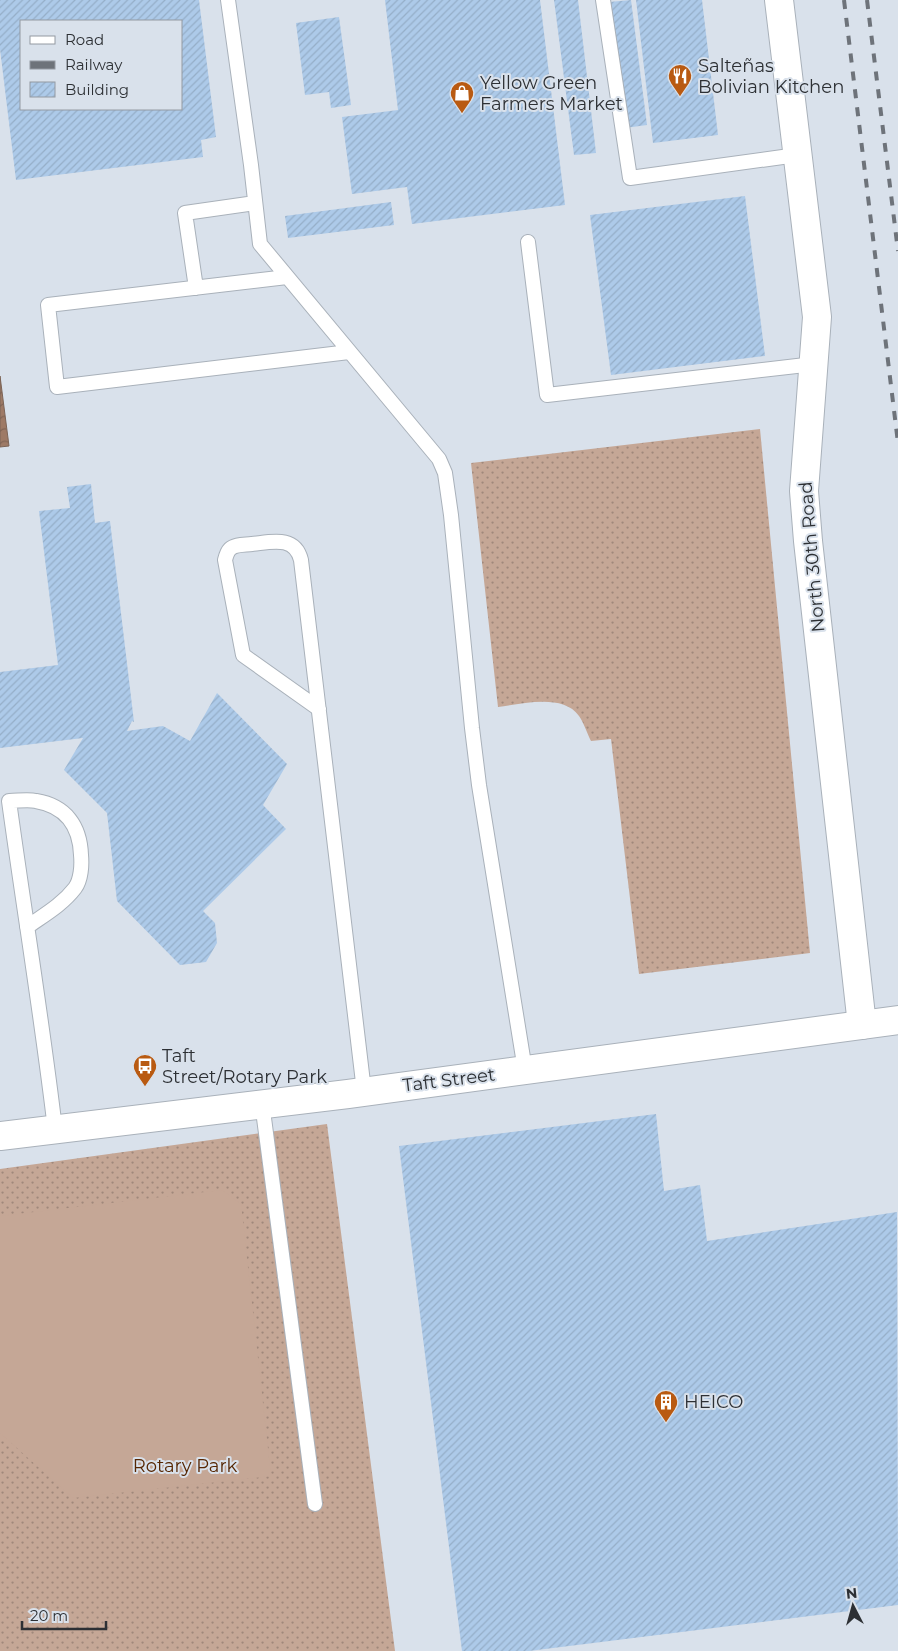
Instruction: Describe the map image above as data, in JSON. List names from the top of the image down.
{
  "streets": {
    "street": ["North 30th Road", "Taft Street"]
  },
  "crossings": [
    ["North 30th Road", "Taft Street"]
  ],
  "parks": ["Rotary Park"],
  "places": {
    "restaurant": ["Salteñas Bolivian Kitchen"],
    "shop": ["Yellow Green Farmers Market"],
    "bus stop": ["Taft Street/Rotary Park"],
    "building": ["HEICO"]
  },
  "legend": ["Road", "Railway", "Building"],
  "scale_bar": "20 m",
  "north": "top"
}
